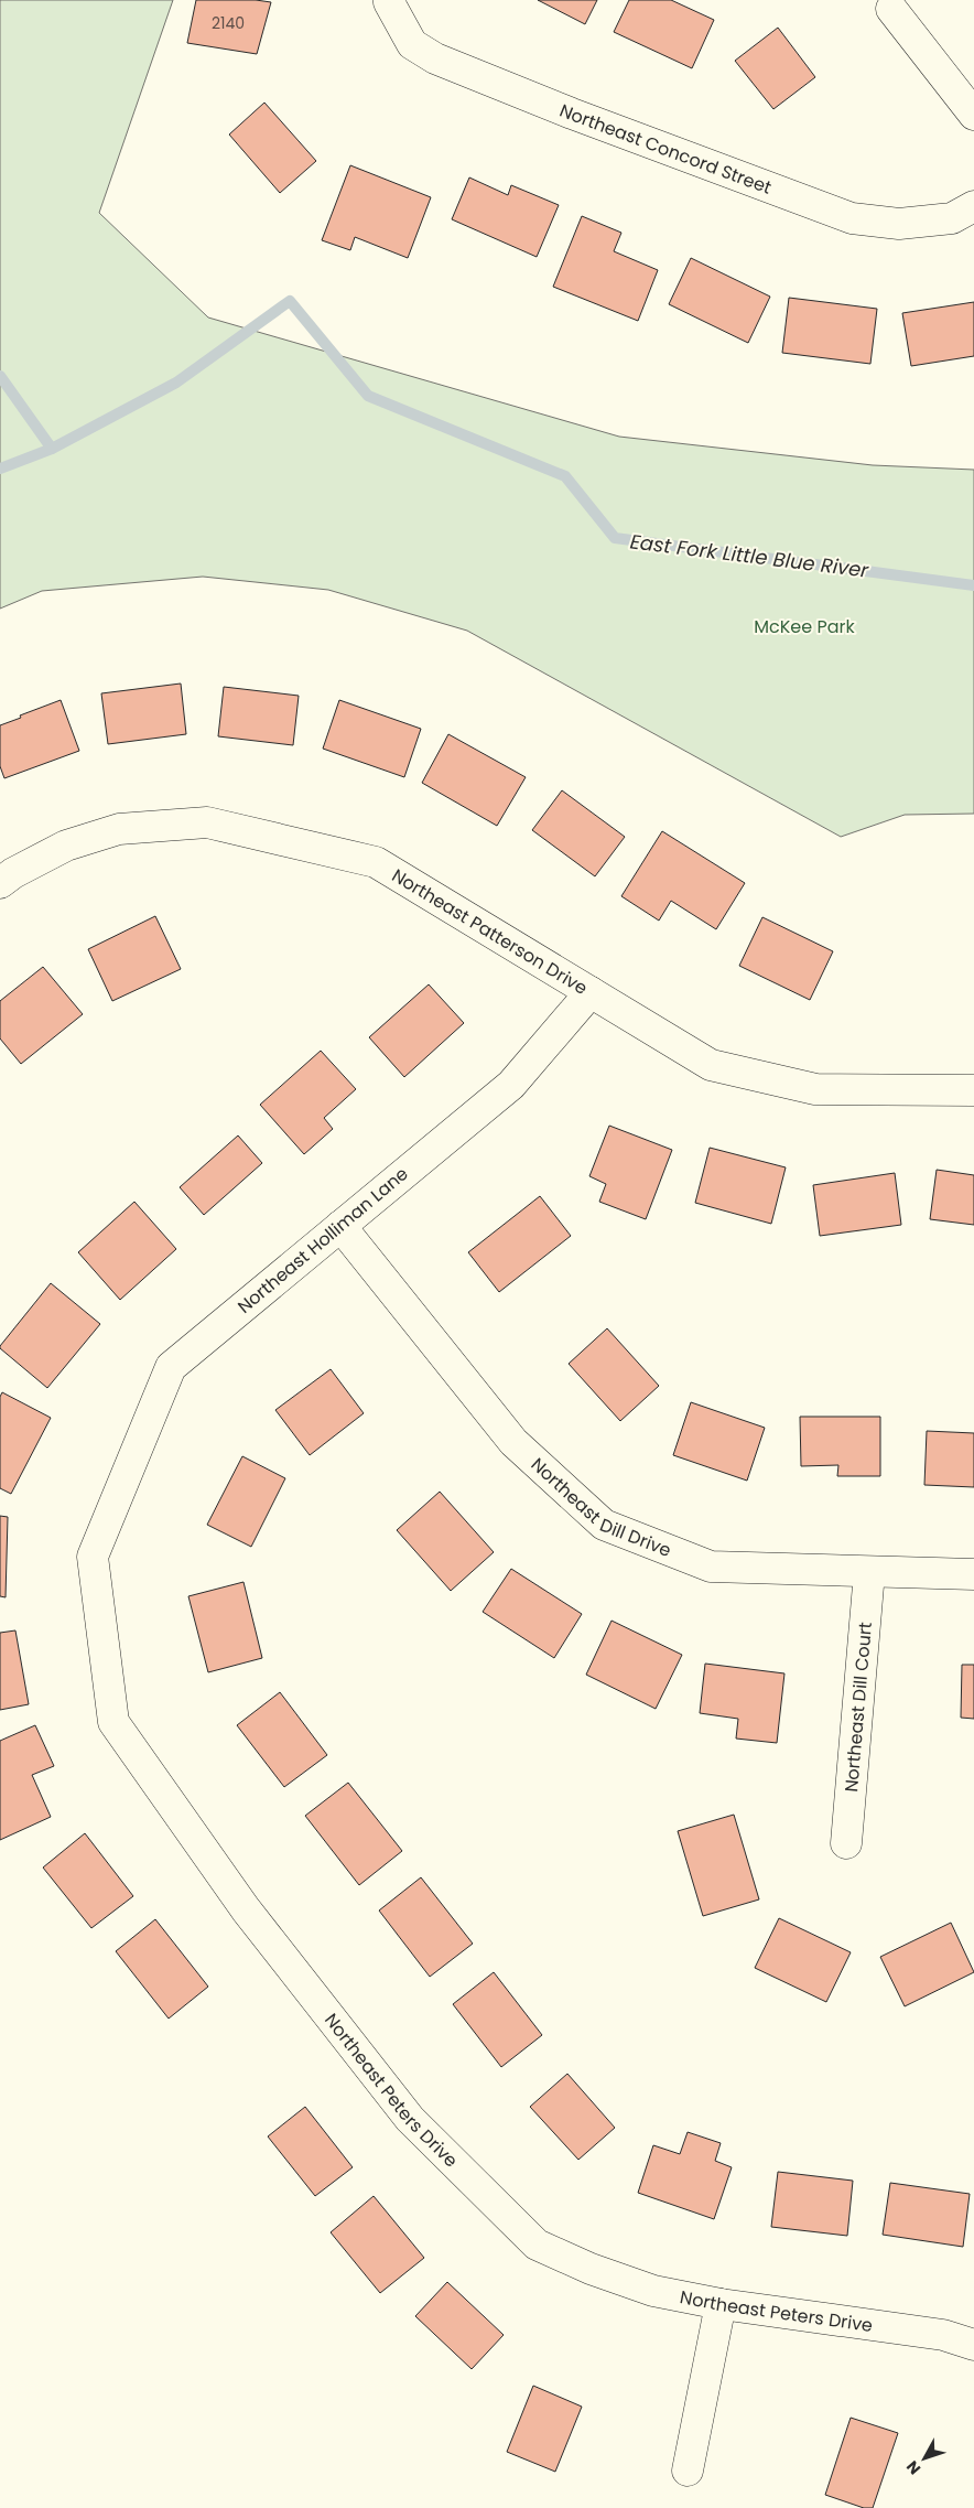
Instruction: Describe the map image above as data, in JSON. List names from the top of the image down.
{
  "streets": {
    "street": [
      "Northeast Concord Street",
      "Northeast Patterson Drive",
      "Northeast Holliman Lane",
      "Northeast Dill Drive",
      "Northeast Dill Court",
      "Northeast Peters Drive"
    ]
  },
  "crossings": [
    ["Northeast Patterson Drive", "Northeast Holliman Lane"],
    ["Northeast Holliman Lane", "Northeast Dill Drive"],
    ["Northeast Holliman Lane", "Northeast Peters Drive"],
    ["Northeast Dill Drive", "Northeast Dill Court"]
  ],
  "water": ["East Fork Little Blue River"],
  "parks": ["McKee Park"],
  "house_numbers": ["2140"],
  "north": "bottom left"
}
